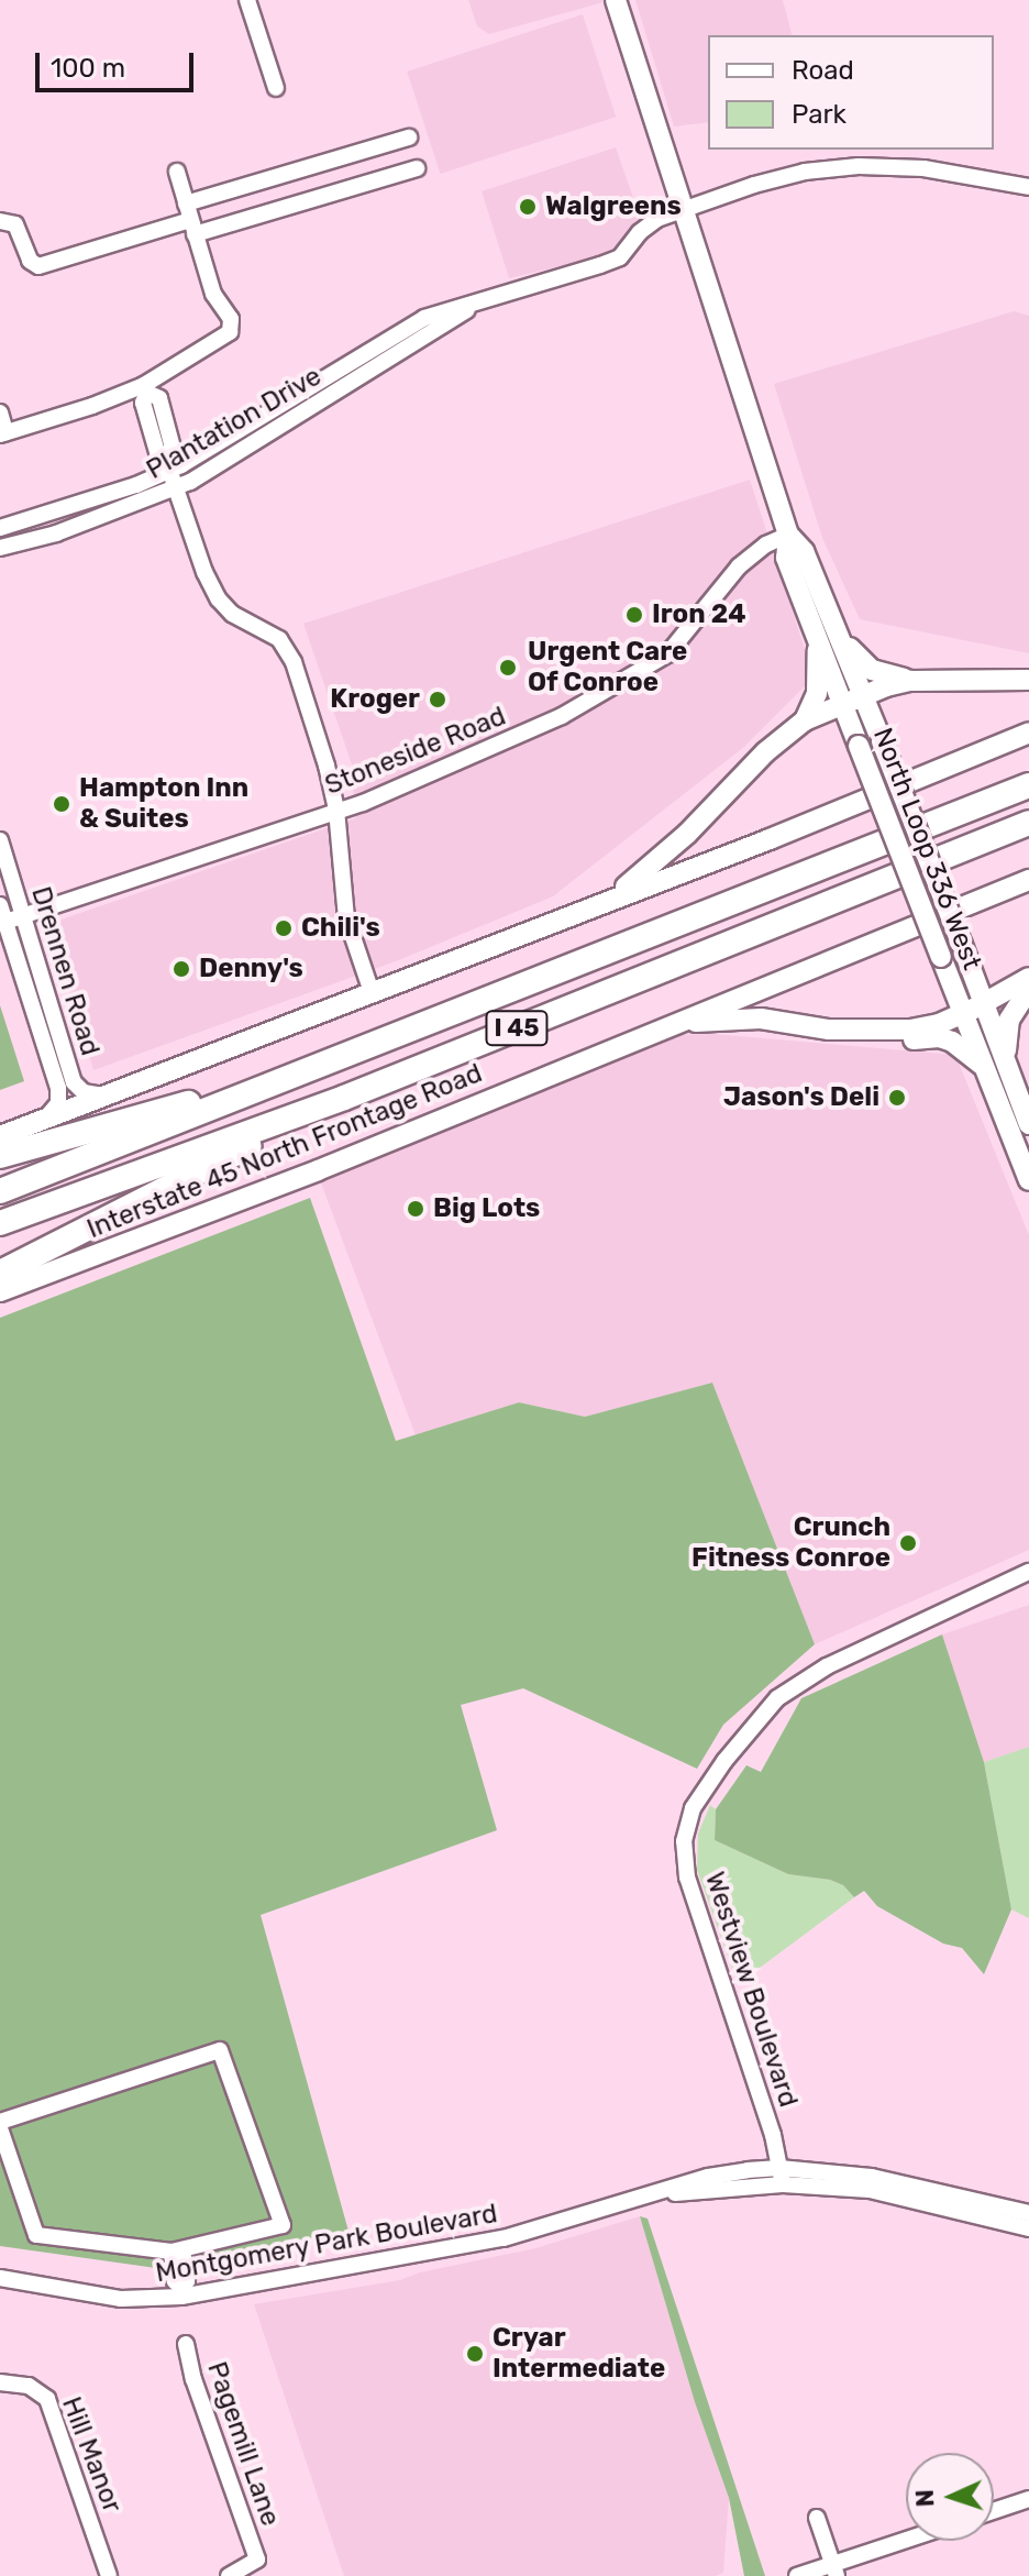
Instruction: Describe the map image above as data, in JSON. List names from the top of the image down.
{
  "streets": {
    "highway": ["I 45"],
    "main road": ["North Loop 336 West", "Interstate 45 North Frontage Road"],
    "street": [
      "Plantation Drive",
      "Stoneside Road",
      "Drennen Road",
      "Westview Boulevard",
      "Montgomery Park Boulevard",
      "Pagemill Lane",
      "Hill Manor"
    ]
  },
  "crossings": [
    ["Plantation Drive", "North Loop 336 West"],
    ["Stoneside Road", "North Loop 336 West"],
    ["Stoneside Road", "Drennen Road"],
    ["Westview Boulevard", "Montgomery Park Boulevard"]
  ],
  "places": [
    "Walgreens",
    "Iron 24",
    "Urgent Care Of Conroe",
    "Kroger",
    "Hampton Inn & Suites",
    "Chili's",
    "Denny's",
    "Jason's Deli",
    "Big Lots",
    "Crunch Fitness Conroe",
    "Cryar Intermediate"
  ],
  "legend": ["Road", "Park"],
  "scale_bar": "100 m",
  "north": "left"
}
